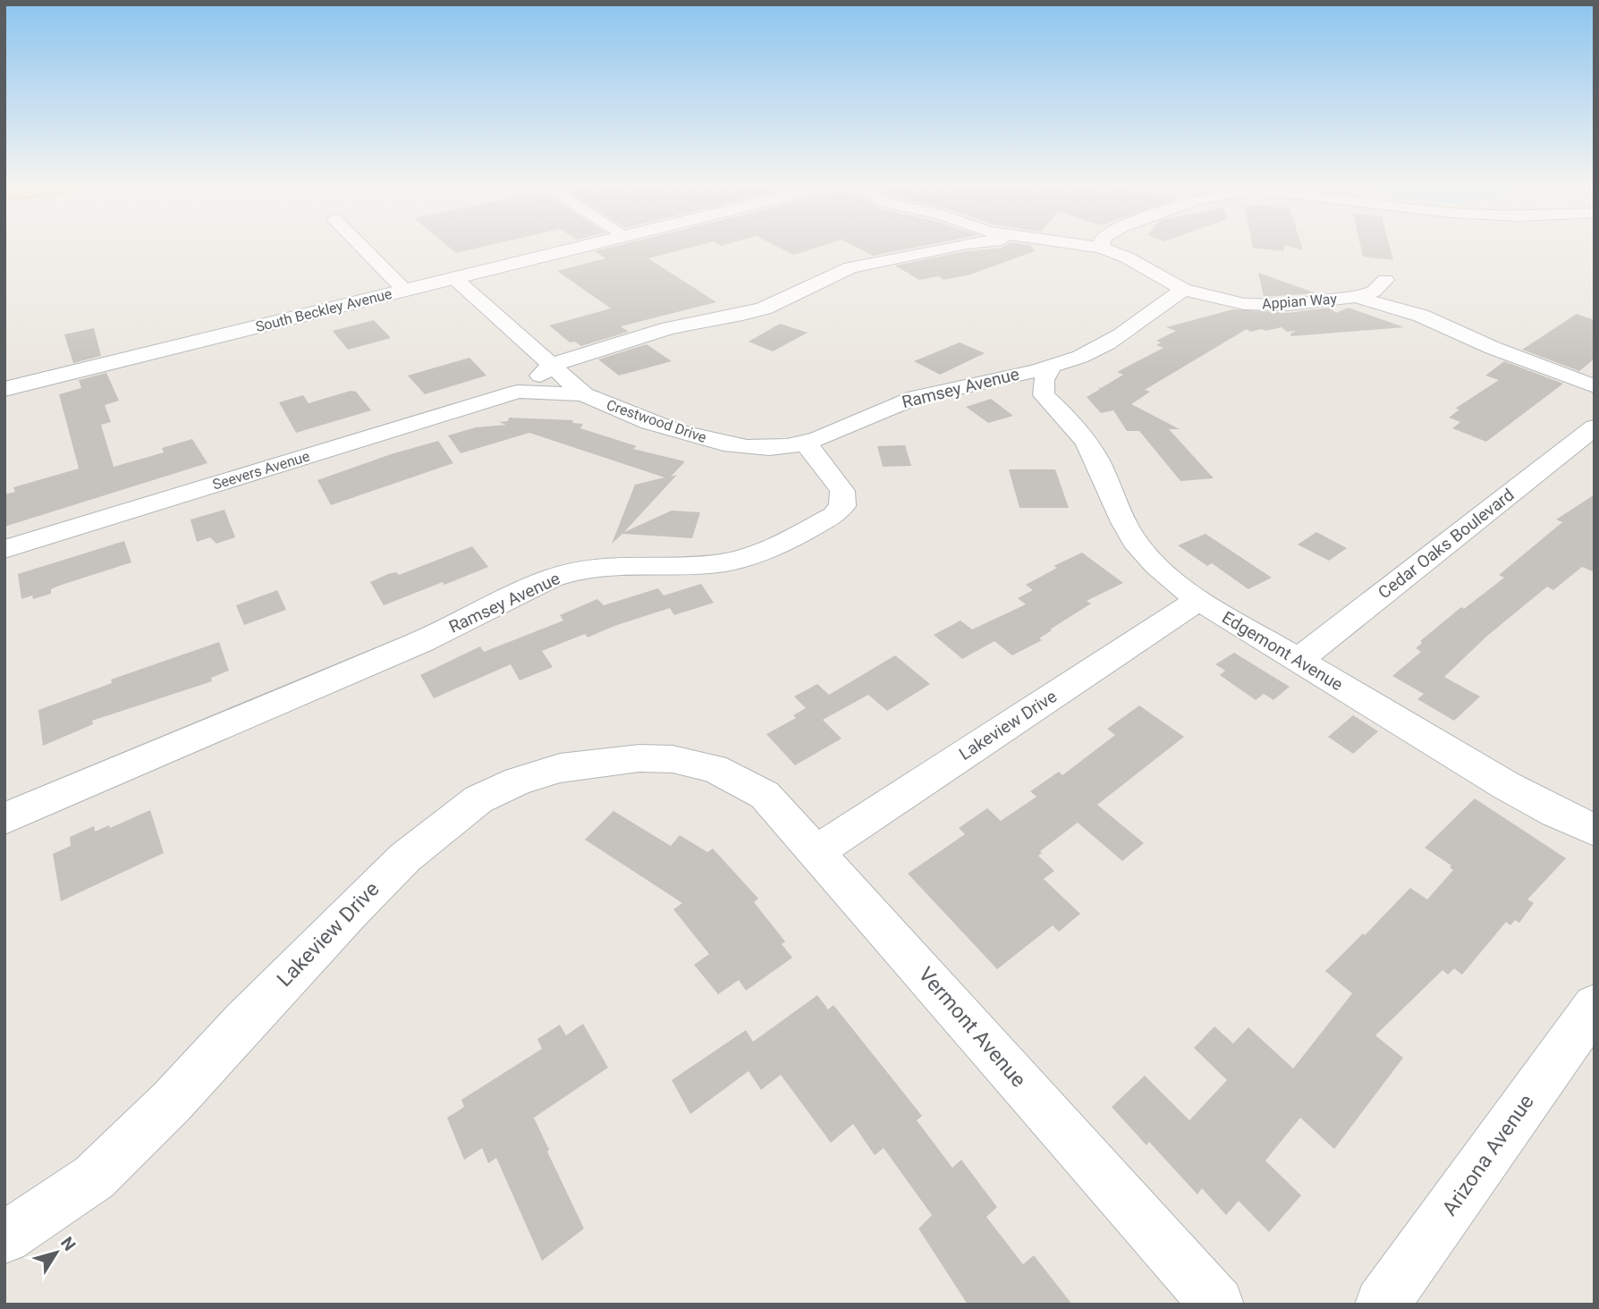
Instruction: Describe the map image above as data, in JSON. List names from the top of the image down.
{
  "streets": {
    "street": [
      "Appian Way",
      "South Beckley Avenue",
      "Ramsey Avenue",
      "Crestwood Drive",
      "Seevers Avenue",
      "Cedar Oaks Boulevard",
      "Edgemont Avenue",
      "Lakeview Drive",
      "Vermont Avenue",
      "Arizona Avenue"
    ]
  },
  "crossings": [
    ["Appian Way", "Ramsey Avenue"],
    ["South Beckley Avenue", "Crestwood Drive"],
    ["Ramsey Avenue", "Crestwood Drive"],
    ["Ramsey Avenue", "Edgemont Avenue"],
    ["Crestwood Drive", "Seevers Avenue"],
    ["Cedar Oaks Boulevard", "Edgemont Avenue"],
    ["Edgemont Avenue", "Lakeview Drive"],
    ["Lakeview Drive", "Vermont Avenue"]
  ],
  "north": "top right"
}
